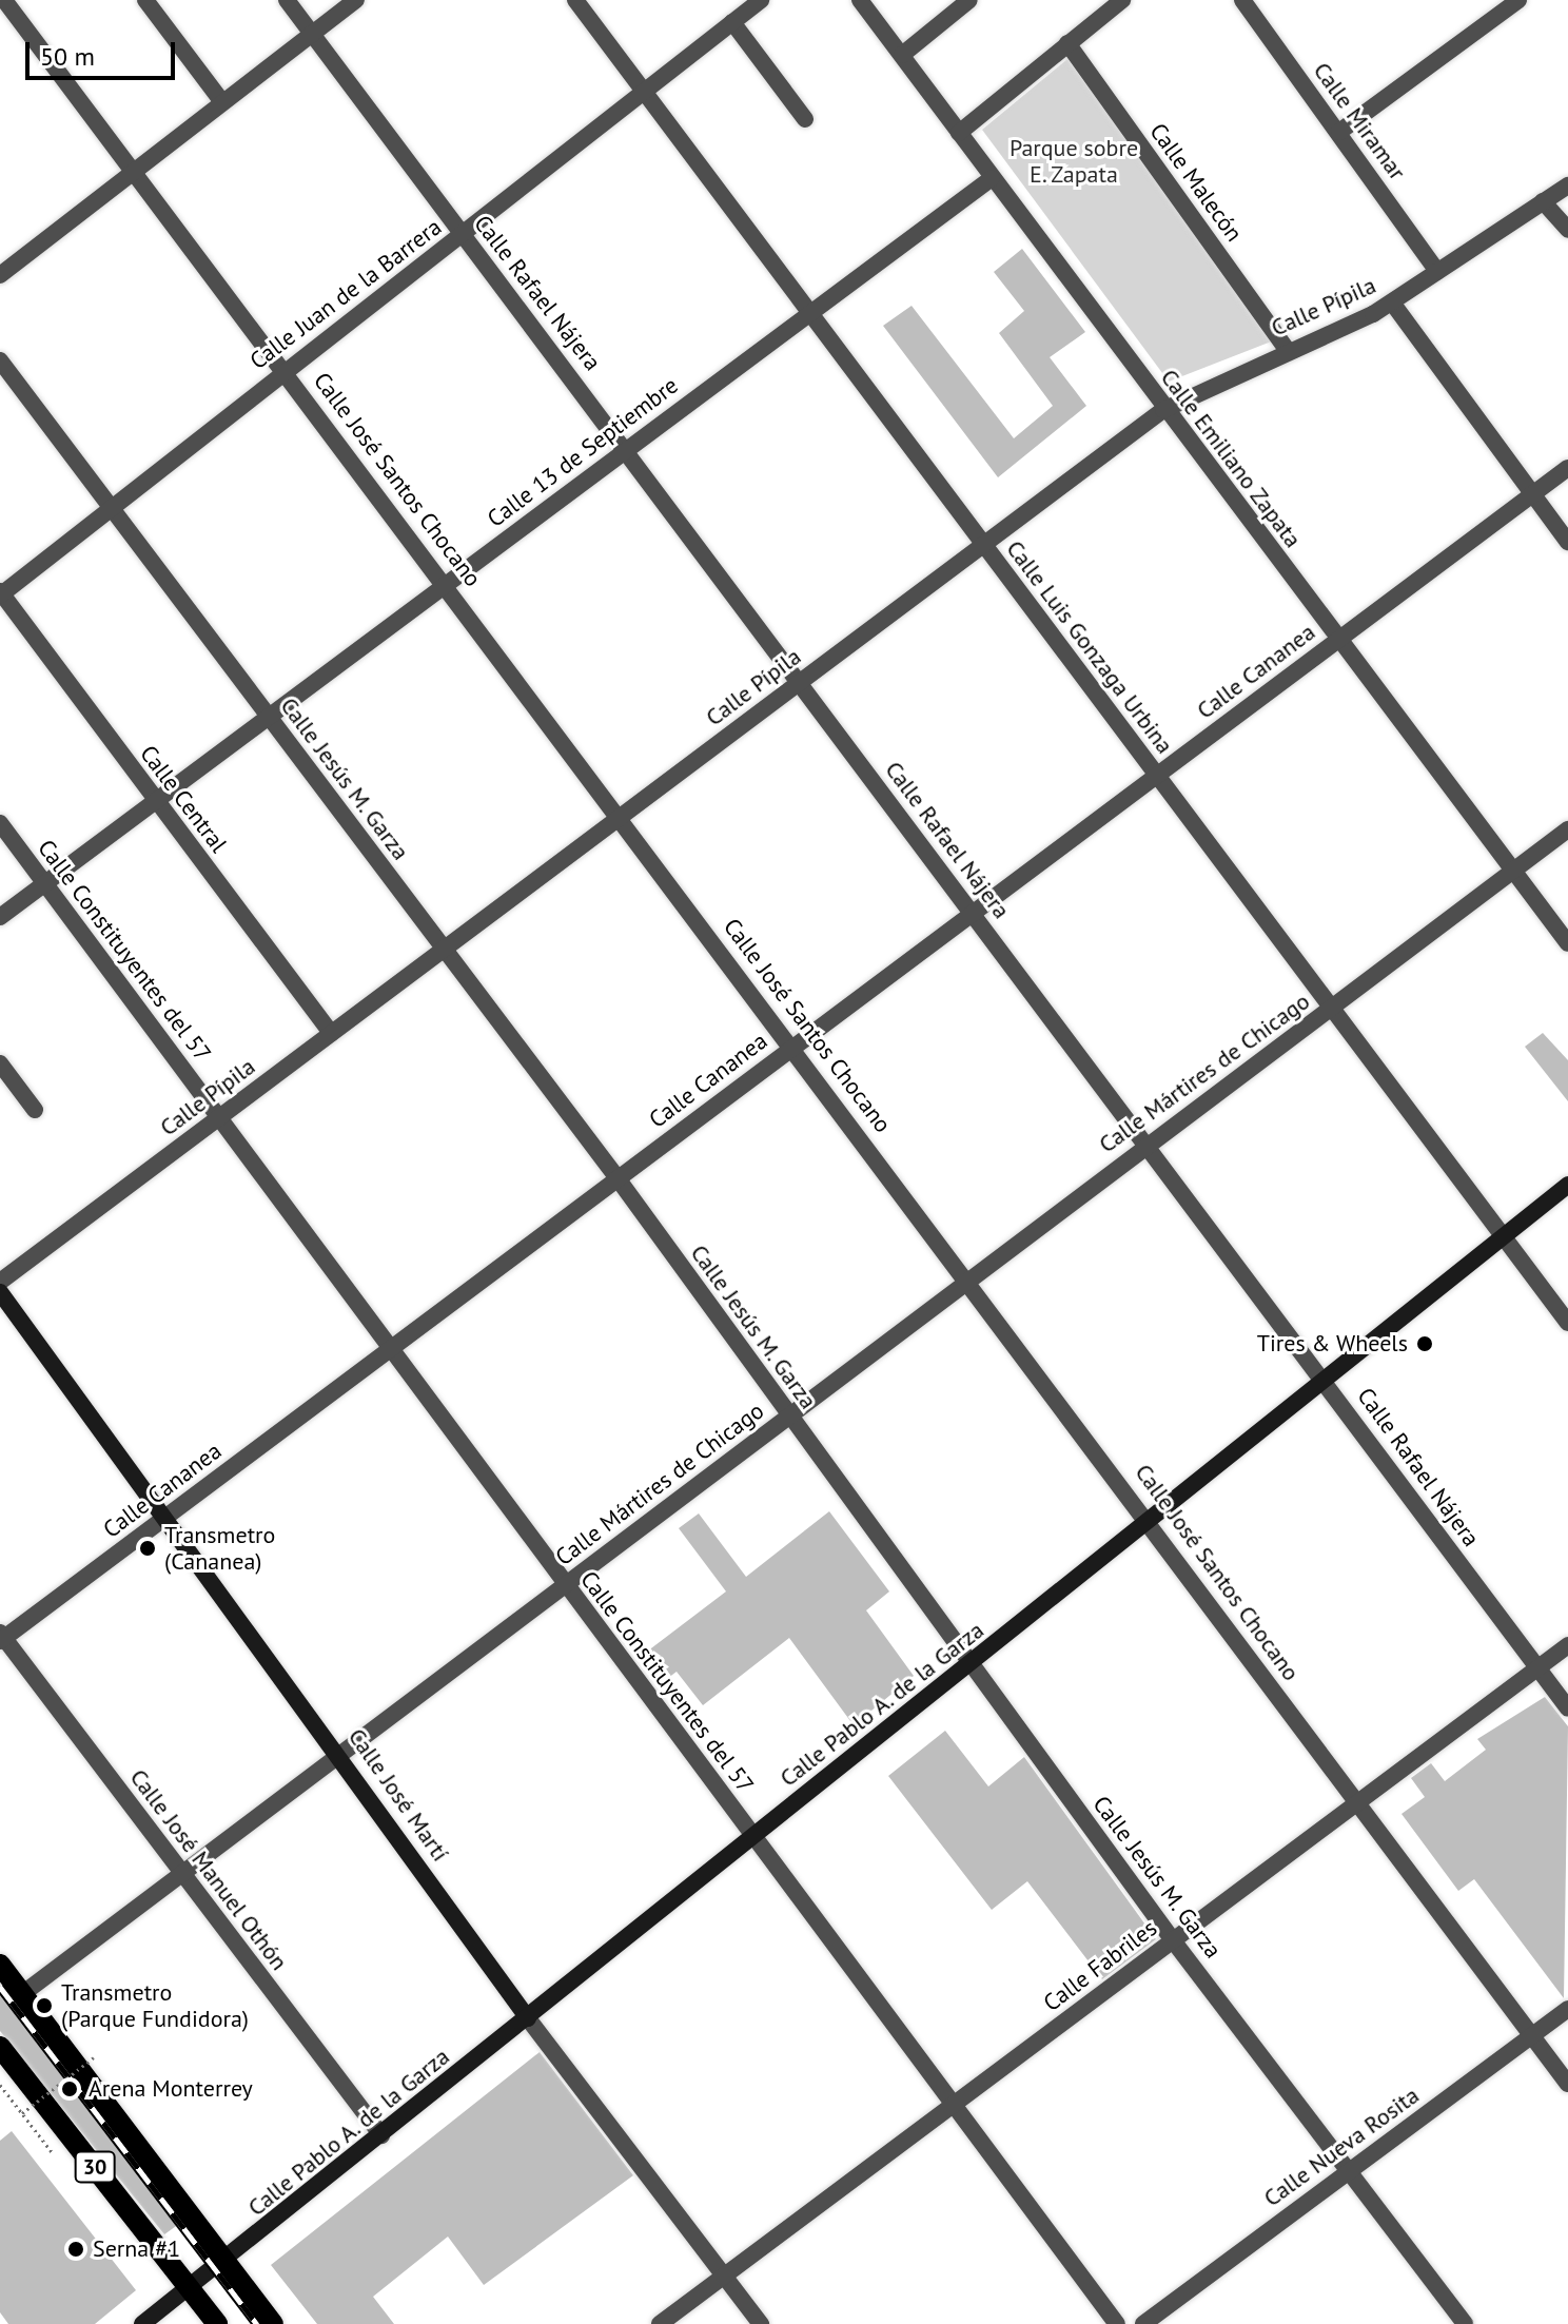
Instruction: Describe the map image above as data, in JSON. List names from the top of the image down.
{
  "streets": {
    "main road": ["30"],
    "street": [
      "Calle Miramar",
      "Calle Malecón",
      "Calle Rafael Nájera",
      "Calle Juan de la Barrera",
      "Calle Pípila",
      "Calle 13 de Septiembre",
      "Calle Emiliano Zapata",
      "Calle José Santos Chocano",
      "Calle Luis Gonzaga Urbina",
      "Calle Cananea",
      "Calle Jesús M. Garza",
      "Calle Central",
      "Calle Constituyentes del 57",
      "Calle Mártires de Chicago",
      "Calle Pablo A. de la Garza",
      "Calle José Martí",
      "Calle José Manuel Othón",
      "Calle Fabriles",
      "Calle Nueva Rosita"
    ]
  },
  "crossings": [
    ["Calle Miramar", "Calle Pípila"],
    ["Calle Malecón", "Calle Pípila"],
    ["Calle Rafael Nájera", "Calle Juan de la Barrera"],
    ["Calle Rafael Nájera", "Calle Pípila"],
    ["Calle Rafael Nájera", "Calle 13 de Septiembre"],
    ["Calle Rafael Nájera", "Calle Cananea"],
    ["Calle Rafael Nájera", "Calle Mártires de Chicago"],
    ["Calle Rafael Nájera", "Calle Pablo A. de la Garza"],
    ["Calle Rafael Nájera", "Calle Fabriles"],
    ["Calle Juan de la Barrera", "Calle José Santos Chocano"],
    ["Calle Juan de la Barrera", "Calle Luis Gonzaga Urbina"],
    ["Calle Juan de la Barrera", "Calle Jesús M. Garza"],
    ["Calle Juan de la Barrera", "Calle Central"],
    ["Calle Pípila", "Calle Emiliano Zapata"],
    ["Calle Pípila", "Calle José Santos Chocano"],
    ["Calle Pípila", "Calle Luis Gonzaga Urbina"],
    ["Calle Pípila", "Calle Jesús M. Garza"],
    ["Calle Pípila", "Calle Central"],
    ["Calle Pípila", "Calle Constituyentes del 57"],
    ["Calle 13 de Septiembre", "Calle Emiliano Zapata"],
    ["Calle 13 de Septiembre", "Calle José Santos Chocano"],
    ["Calle 13 de Septiembre", "Calle Luis Gonzaga Urbina"],
    ["Calle 13 de Septiembre", "Calle Jesús M. Garza"],
    ["Calle 13 de Septiembre", "Calle Central"],
    ["Calle 13 de Septiembre", "Calle Constituyentes del 57"],
    ["Calle Emiliano Zapata", "Calle Cananea"],
    ["Calle Emiliano Zapata", "Calle Mártires de Chicago"],
    ["Calle José Santos Chocano", "Calle Cananea"],
    ["Calle José Santos Chocano", "Calle Mártires de Chicago"],
    ["Calle José Santos Chocano", "Calle Pablo A. de la Garza"],
    ["Calle José Santos Chocano", "Calle Fabriles"],
    ["Calle José Santos Chocano", "Calle Nueva Rosita"],
    ["Calle Luis Gonzaga Urbina", "Calle Cananea"],
    ["Calle Luis Gonzaga Urbina", "Calle Mártires de Chicago"],
    ["Calle Luis Gonzaga Urbina", "Calle Pablo A. de la Garza"],
    ["Calle Cananea", "Calle Jesús M. Garza"],
    ["Calle Cananea", "Calle Constituyentes del 57"],
    ["Calle Cananea", "Calle José Martí"],
    ["Calle Cananea", "Calle José Manuel Othón"],
    ["Calle Jesús M. Garza", "Calle Mártires de Chicago"],
    ["Calle Jesús M. Garza", "Calle Pablo A. de la Garza"],
    ["Calle Jesús M. Garza", "Calle Fabriles"],
    ["Calle Jesús M. Garza", "Calle Nueva Rosita"],
    ["Calle Constituyentes del 57", "Calle Mártires de Chicago"],
    ["Calle Constituyentes del 57", "Calle Pablo A. de la Garza"],
    ["Calle Constituyentes del 57", "Calle Fabriles"],
    ["Calle Mártires de Chicago", "Calle José Martí"],
    ["Calle Mártires de Chicago", "Calle José Manuel Othón"],
    ["Calle Mártires de Chicago", "30"],
    ["Calle Pablo A. de la Garza", "Calle José Martí"],
    ["Calle Pablo A. de la Garza", "Calle José Manuel Othón"],
    ["Calle Pablo A. de la Garza", "30"],
    ["Calle José Martí", "Calle Fabriles"]
  ],
  "parks": ["Parque sobre E. Zapata"],
  "places": [
    "Tires & Wheels",
    "Transmetro (Cananea)",
    "Transmetro (Parque Fundidora)",
    "Arena Monterrey",
    "Serna #1"
  ],
  "scale_bar": "50 m"
}
